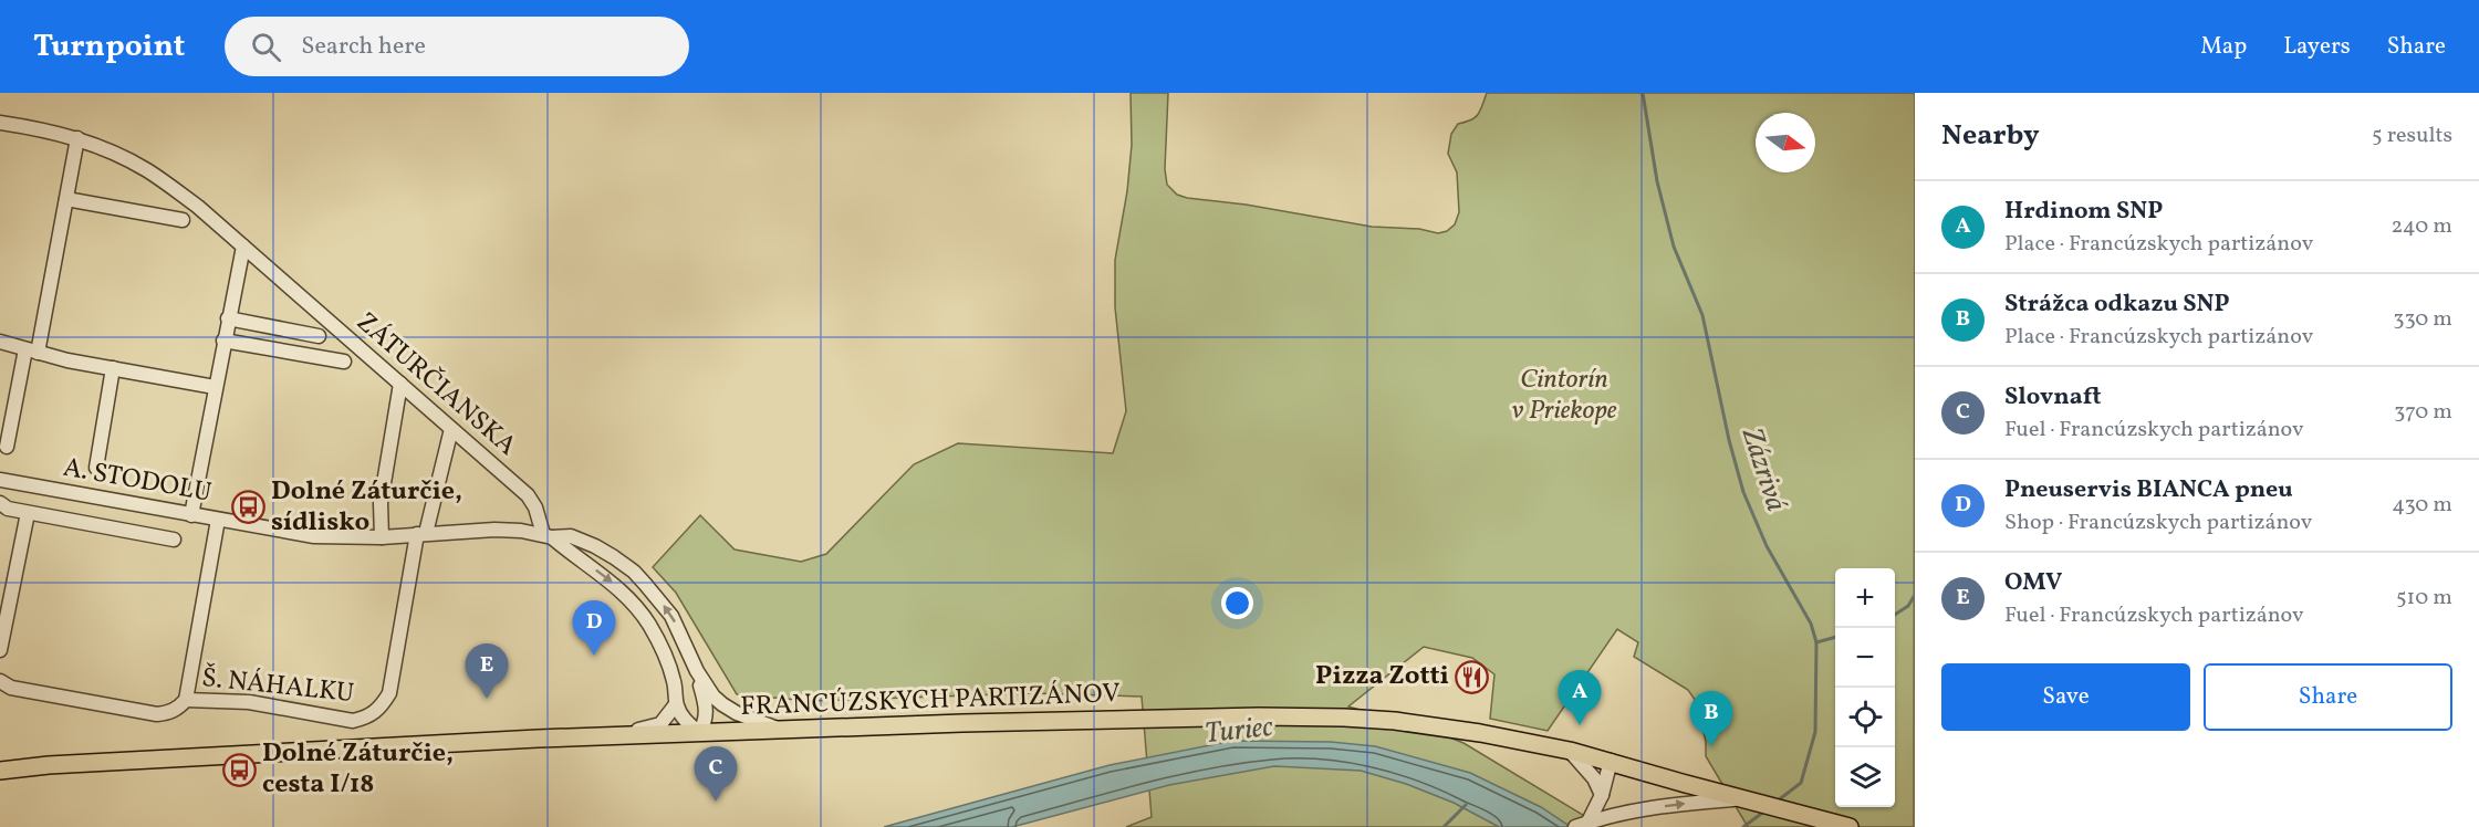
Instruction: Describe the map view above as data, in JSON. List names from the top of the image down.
{
  "streets": {
    "main road": ["FRANCÚZSKYCH PARTIZÁNOV"],
    "street": ["ZÁTURČIANSKA", "A. STODOLU", "Š. NÁHALKU"]
  },
  "crossings": [
    ["ZÁTURČIANSKA", "A. STODOLU"],
    ["ZÁTURČIANSKA", "Š. NÁHALKU"],
    ["A. STODOLU", "Š. NÁHALKU"]
  ],
  "water": ["Zázrivá", "Turiec"],
  "parks": ["Cintorín v Priekope"],
  "places": {
    "bus stop": ["Dolné Záturčie, sídlisko", "Dolné Záturčie, cesta I/18"],
    "restaurant": ["Pizza Zotti"]
  },
  "north": "right",
  "page": {
    "header": "Turnpoint",
    "search": "Search here",
    "nav": ["Map", "Layers", "Share"],
    "heading": ["Nearby", "5 results"],
    "list": [
      {
        "mark": "A",
        "name": "Hrdinom SNP",
        "note": "Place · Francúzskych partizánov",
        "value": "240 m"
      },
      {
        "mark": "B",
        "name": "Strážca odkazu SNP",
        "note": "Place · Francúzskych partizánov",
        "value": "330 m"
      },
      {
        "mark": "C",
        "name": "Slovnaft",
        "note": "Fuel · Francúzskych partizánov",
        "value": "370 m"
      },
      {
        "mark": "D",
        "name": "Pneuservis BIANCA pneu",
        "note": "Shop · Francúzskych partizánov",
        "value": "430 m"
      },
      {
        "mark": "E",
        "name": "OMV",
        "note": "Fuel · Francúzskych partizánov",
        "value": "510 m"
      }
    ],
    "map_buttons": ["+", "−"],
    "pins": [
      "D",
      "E",
      "A",
      "B",
      "C"
    ],
    "buttons": ["Save", "Share"]
  }
}
